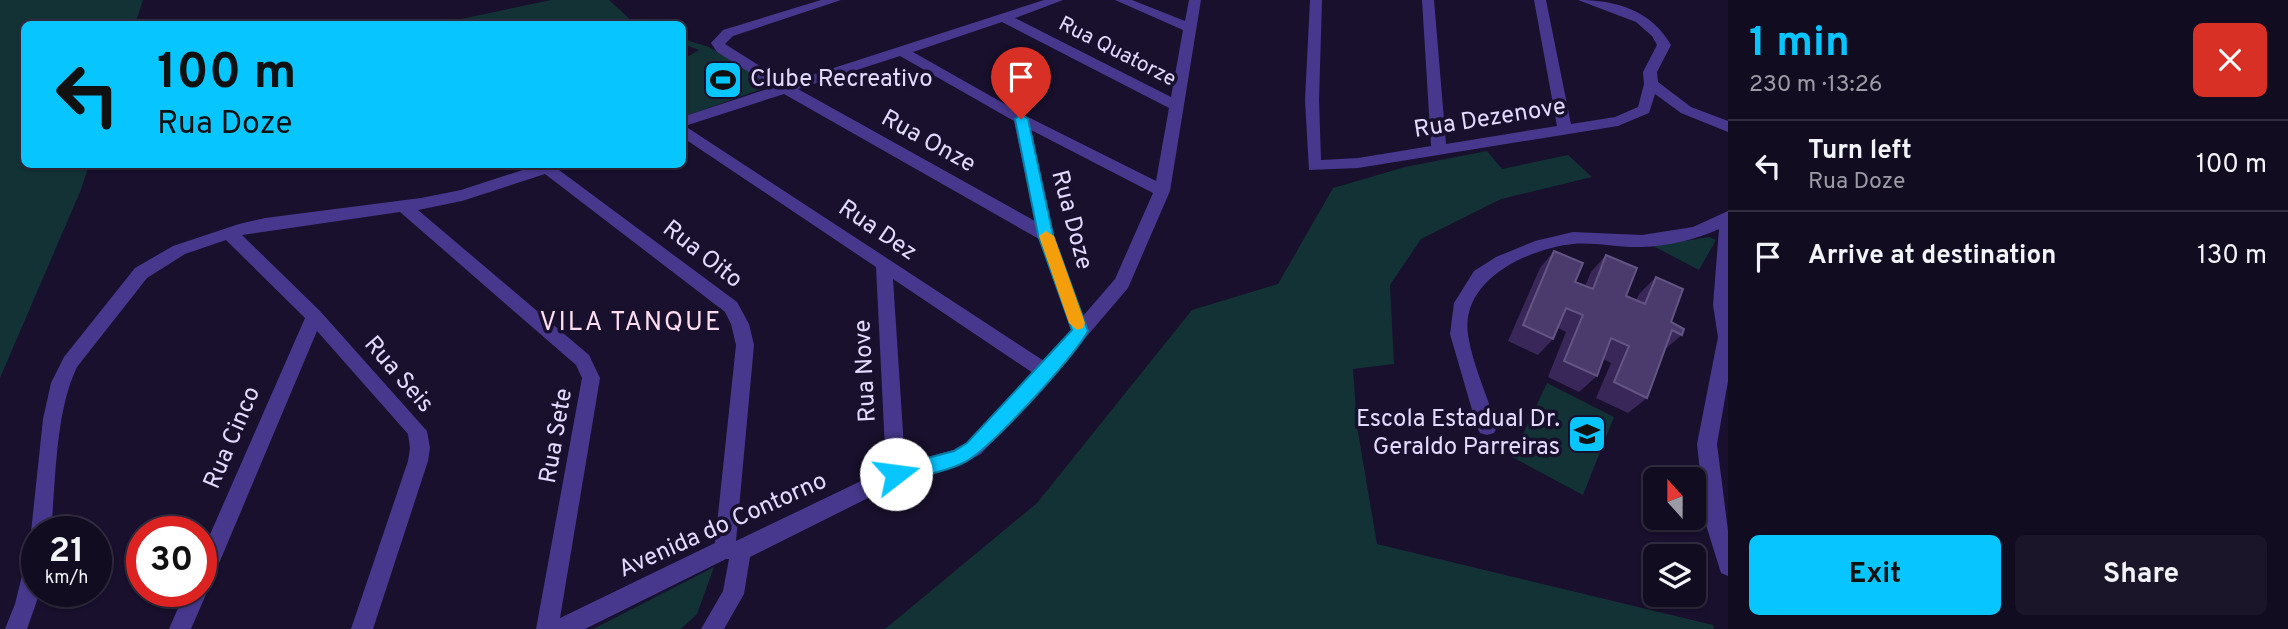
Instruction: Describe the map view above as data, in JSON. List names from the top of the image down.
{
  "streets": {
    "street": [
      "Rua Quatorze",
      "Rua Dezenove",
      "Rua Onze",
      "Rua Doze",
      "Rua Dez",
      "Rua Oito",
      "Rua Nove",
      "Rua Seis",
      "Rua Sete",
      "Rua Cinco",
      "Avenida do Contorno"
    ]
  },
  "crossings": [
    ["Rua Quatorze", "Avenida do Contorno"],
    ["Rua Onze", "Rua Doze"],
    ["Rua Doze", "Avenida do Contorno"],
    ["Rua Dez", "Rua Nove"],
    ["Rua Dez", "Avenida do Contorno"],
    ["Rua Oito", "Avenida do Contorno"],
    ["Rua Nove", "Avenida do Contorno"],
    ["Rua Seis", "Rua Cinco"]
  ],
  "districts": ["VILA TANQUE"],
  "places": {
    "sports": ["Clube Recreativo"],
    "school or university": ["Escola Estadual Dr. Geraldo Parreiras"]
  },
  "north": "top",
  "page": {
    "heading": ["1 min", "230 m · 13:26"],
    "turn": ["100 m", "Rua Doze"],
    "list": [
      {
        "name": "Turn left",
        "note": "Rua Doze",
        "value": "100 m"
      },
      {
        "name": "Arrive at destination",
        "value": "130 m"
      }
    ],
    "speed": "21 km/h",
    "limit": "30",
    "buttons": ["Exit", "Share"]
  }
}
